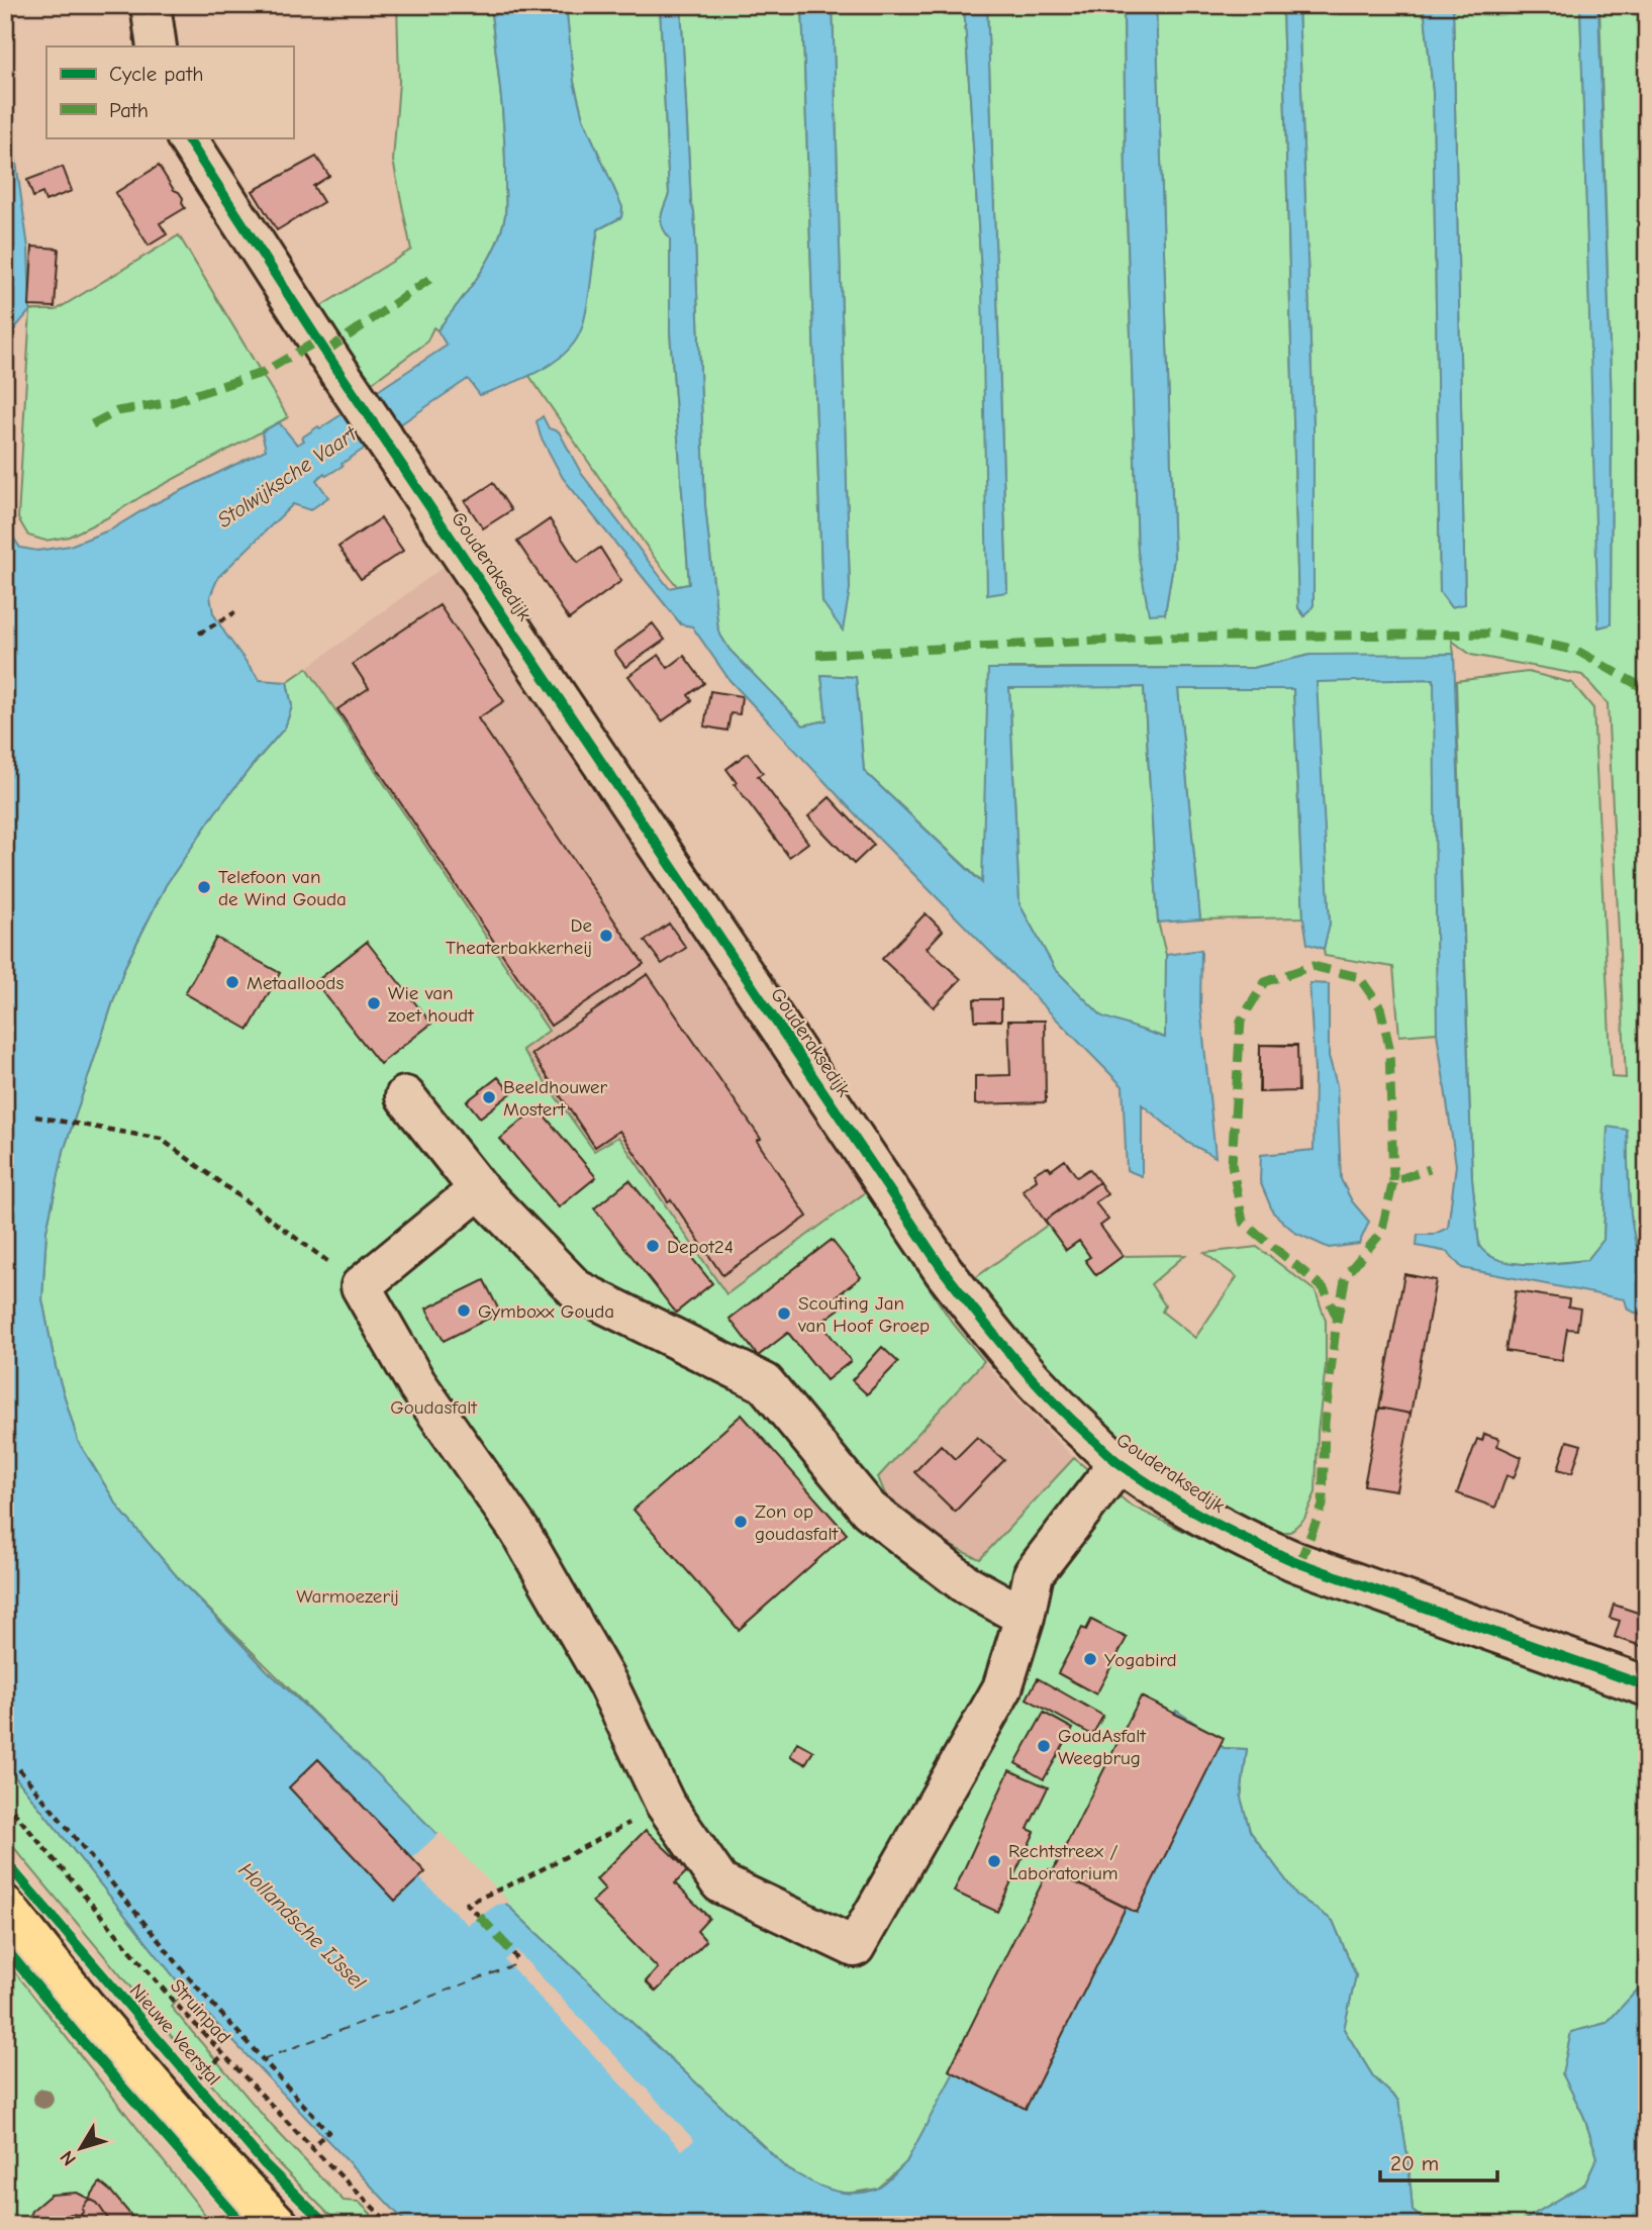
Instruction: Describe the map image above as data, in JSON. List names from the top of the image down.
{
  "streets": {
    "street": ["Gouderaksedijk"],
    "path": ["Struinpad"],
    "cycle path": ["Nieuwe Veerstal"]
  },
  "water": ["Stolwijksche Vaart", "Hollandsche IJssel"],
  "parks": ["Goudasfalt", "Warmoezerij"],
  "places": [
    "Telefoon van de Wind Gouda",
    "De Theaterbakkerheij",
    "Metaalloods",
    "Wie van zoet houdt",
    "Beeldhouwer Mostert",
    "Depot24",
    "Gymboxx Gouda",
    "Scouting Jan van Hoof Groep",
    "Zon op goudasfalt",
    "Yogabird",
    "GoudAsfalt Weegbrug",
    "Rechtstreex / Laboratorium"
  ],
  "legend": ["Cycle path", "Path"],
  "scale_bar": "20 m",
  "north": "bottom left"
}
